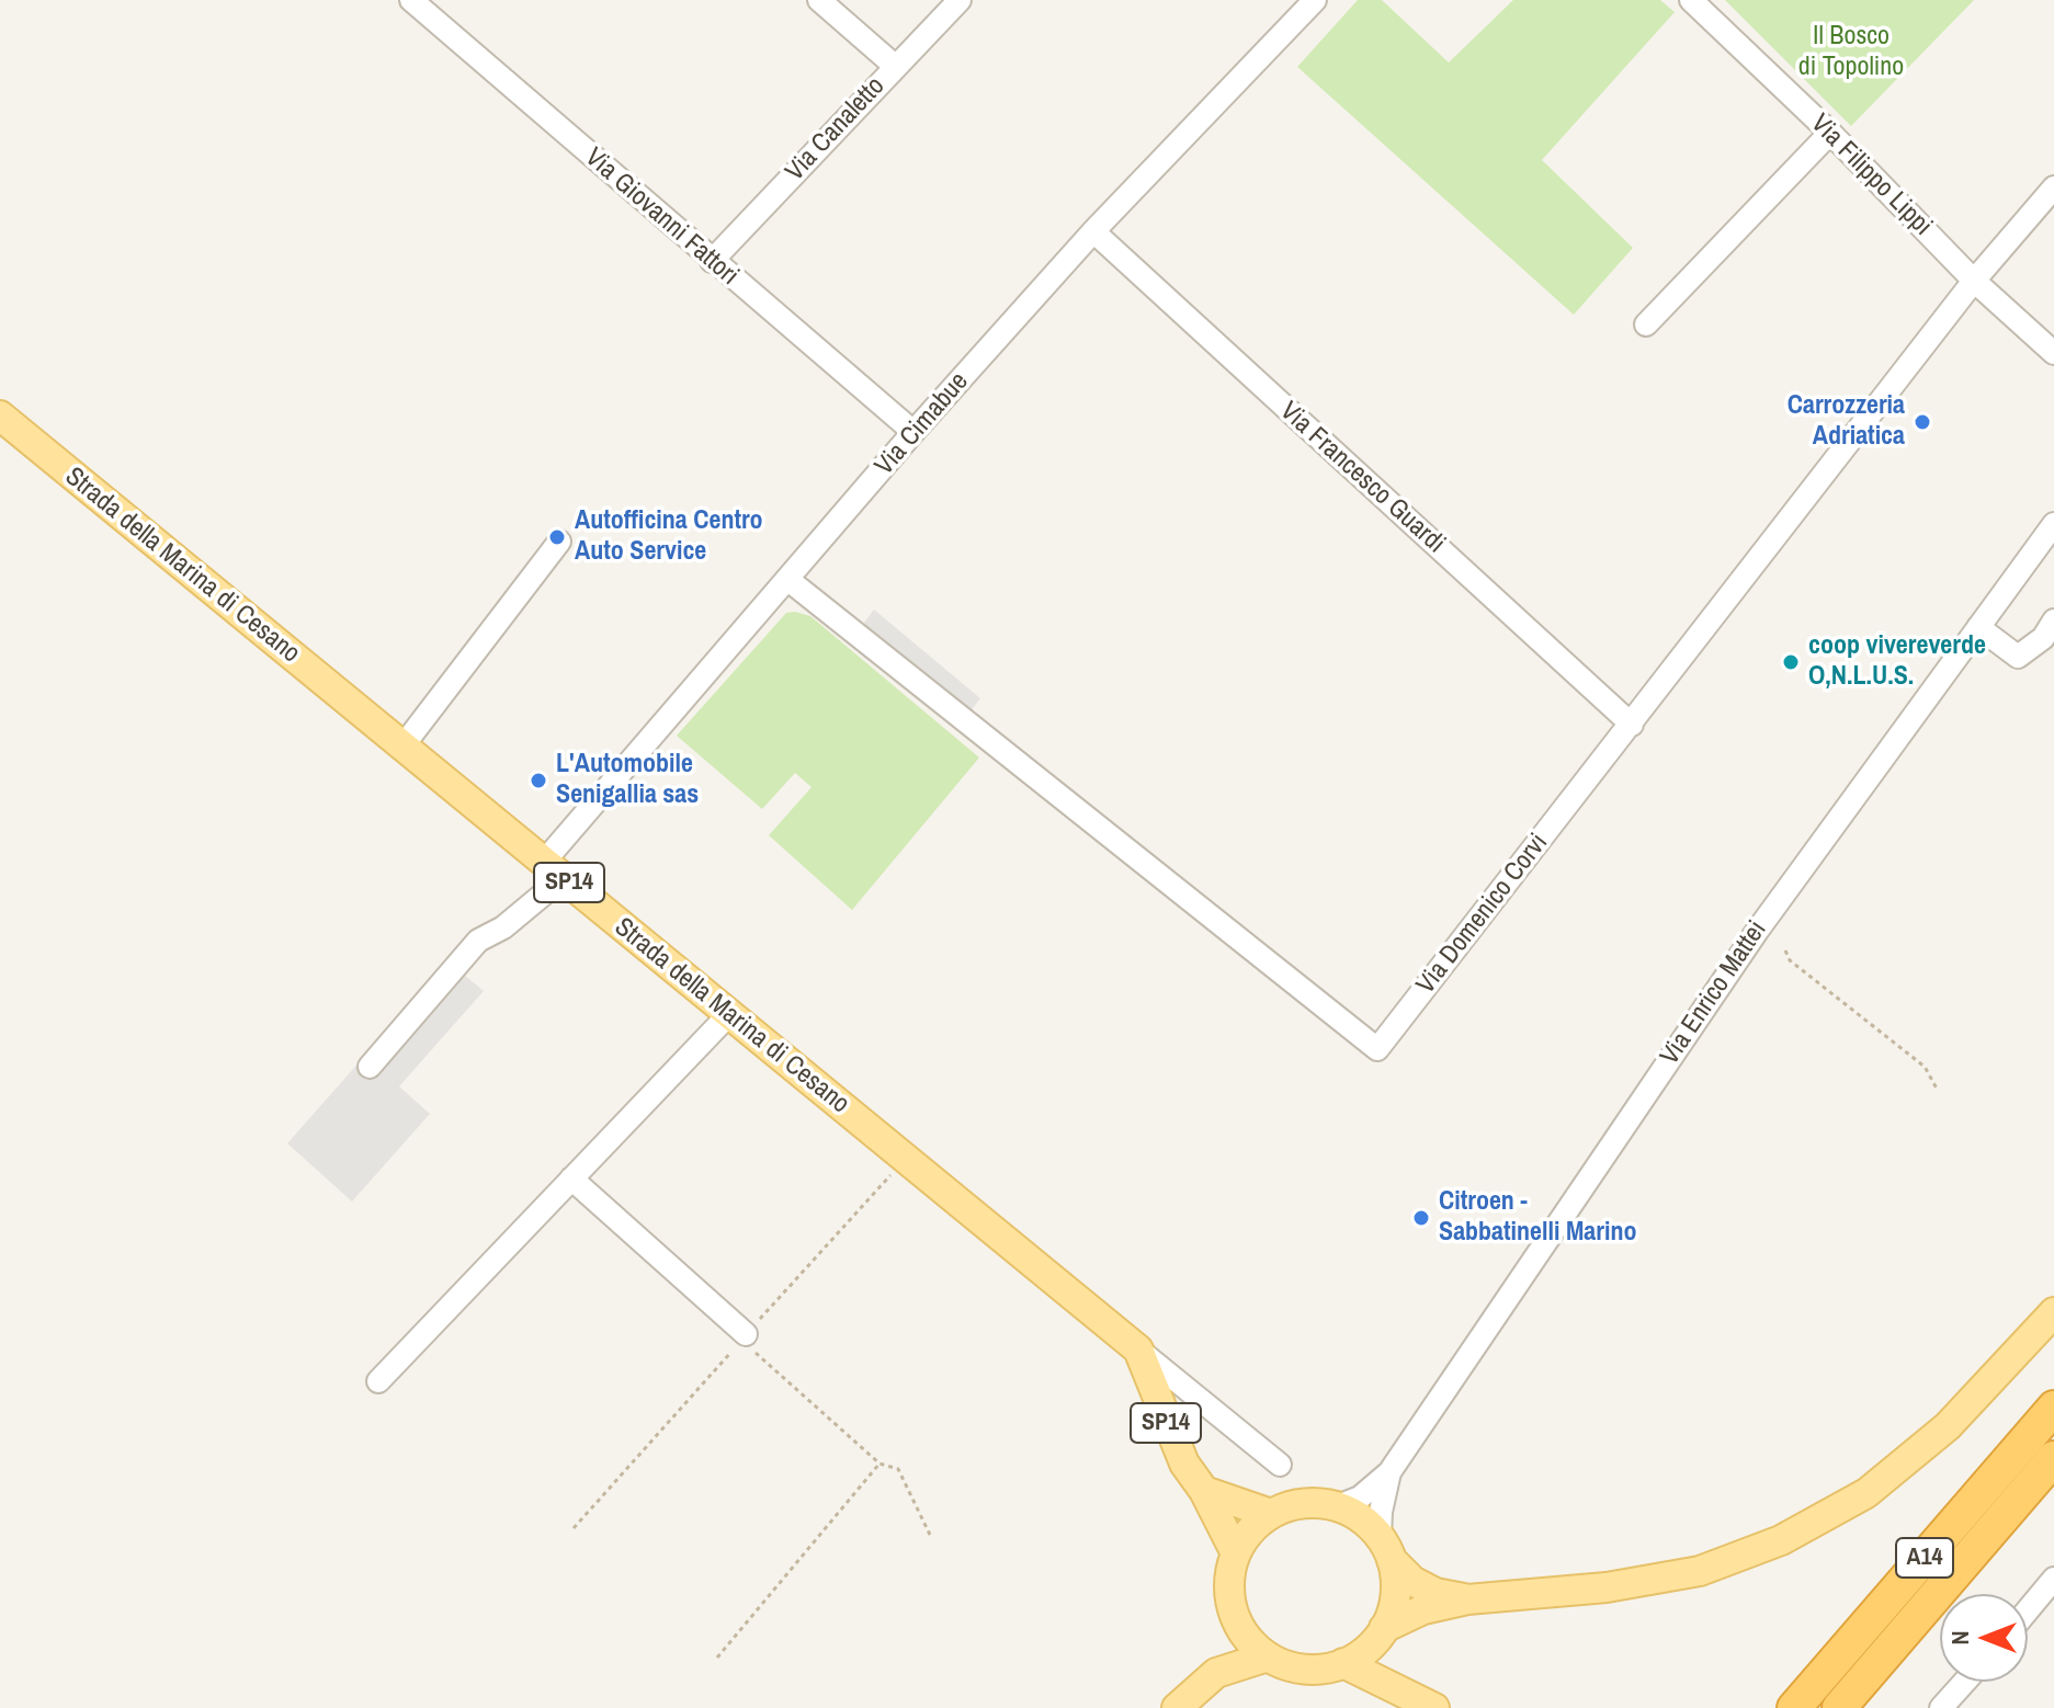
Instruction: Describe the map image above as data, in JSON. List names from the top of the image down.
{
  "streets": {
    "highway": ["A14"],
    "main road": ["Strada della Marina di Cesano", "SP14"],
    "street": [
      "Via Canaletto",
      "Via Filippo Lippi",
      "Via Giovanni Fattori",
      "Via Cimabue",
      "Via Francesco Guardi",
      "Via Domenico Corvi",
      "Via Enrico Mattei"
    ]
  },
  "crossings": [
    ["Via Canaletto", "Via Giovanni Fattori"],
    ["Via Filippo Lippi", "Via Domenico Corvi"],
    ["Via Giovanni Fattori", "Via Cimabue"],
    ["Via Cimabue", "Via Francesco Guardi"],
    ["Via Cimabue", "Strada della Marina di Cesano"],
    ["Via Cimabue", "Via Domenico Corvi"],
    ["Via Francesco Guardi", "Via Domenico Corvi"],
    ["Strada della Marina di Cesano", "Via Enrico Mattei"]
  ],
  "parks": ["Il Bosco di Topolino"],
  "places": [
    "Carrozzeria Adriatica",
    "Autofficina Centro Auto Service",
    "coop vivereverde O,N.L.U.S.",
    "L'Automobile Senigallia sas",
    "Citroen - Sabbatinelli Marino"
  ],
  "north": "left"
}
